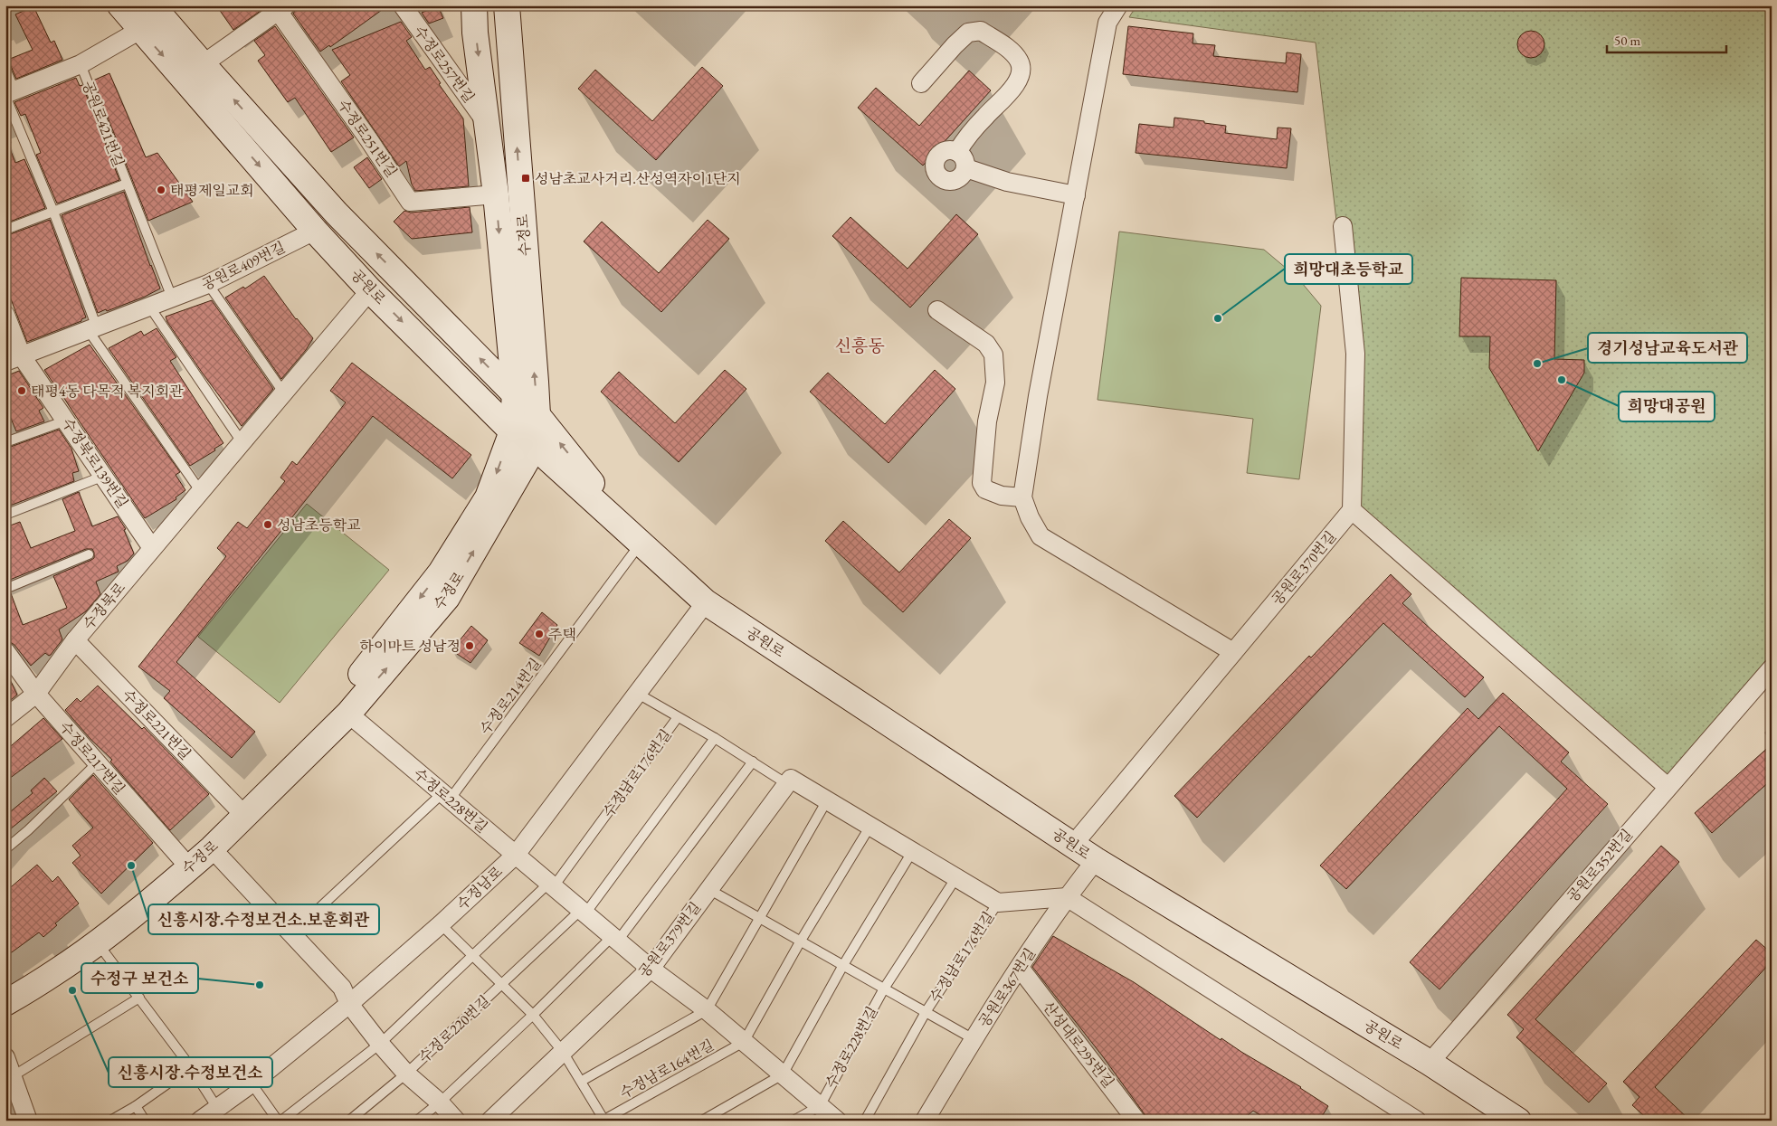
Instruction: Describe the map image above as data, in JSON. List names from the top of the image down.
{
  "streets": {
    "main road": ["수정로", "공원로"],
    "street": [
      "수정로257번길",
      "공원로421번길",
      "수정로251번길",
      "공원로409번길",
      "수정북로139번길",
      "공원로370번길",
      "수정북로",
      "수정로221번길",
      "수정로217번길",
      "수정남로176번길",
      "수정로228번길",
      "공원로352번길",
      "수정남로",
      "공원로379번길",
      "공원로367번길",
      "수정로220번길",
      "산성대로295번길"
    ],
    "lane": ["수정로214번길", "수정남로164번길"]
  },
  "crossings": [
    ["수정로257번길", "수정로"],
    ["공원로421번길", "공원로"],
    ["수정로251번길", "수정로"],
    ["수정로", "공원로"],
    ["수정로", "수정로221번길"],
    ["수정로", "수정로217번길"],
    ["수정로", "수정로228번길"],
    ["수정로", "수정로220번길"],
    ["공원로409번길", "공원로"],
    ["공원로409번길", "수정북로139번길"],
    ["공원로", "공원로370번길"],
    ["공원로", "수정북로"],
    ["공원로", "수정로214번길"],
    ["공원로", "공원로352번길"],
    ["공원로", "수정남로"],
    ["공원로", "공원로367번길"],
    ["수정북로139번길", "수정북로"],
    ["수정북로", "수정로221번길"],
    ["수정북로", "수정로217번길"],
    ["수정로214번길", "수정로228번길"],
    ["수정로214번길", "수정로220번길"],
    ["수정남로176번길", "수정로228번길"],
    ["수정남로176번길", "수정남로"],
    ["수정남로176번길", "공원로379번길"],
    ["수정남로176번길", "공원로367번길"],
    ["수정로228번길", "수정남로"],
    ["수정로228번길", "공원로379번길"],
    ["수정로228번길", "수정남로164번길"],
    ["수정남로", "수정로220번길"],
    ["수정남로", "수정남로164번길"],
    ["공원로379번길", "수정남로164번길"],
    ["공원로367번길", "산성대로295번길"],
    ["수정로220번길", "수정남로164번길"]
  ],
  "districts": ["신흥동"],
  "places": {
    "transit": ["성남초교사거리.산성역자이1단지"],
    "other": [
      "태평제일교회",
      "희망대초등학교",
      "경기성남교육도서관",
      "희망대공원",
      "태평4동 다목적 복지회관",
      "성남초등학교",
      "주택",
      "하이마트 성남정",
      "신흥시장.수정보건소.보훈회관",
      "수정구 보건소",
      "신흥시장.수정보건소"
    ]
  },
  "scale_bar": "50 m"
}
